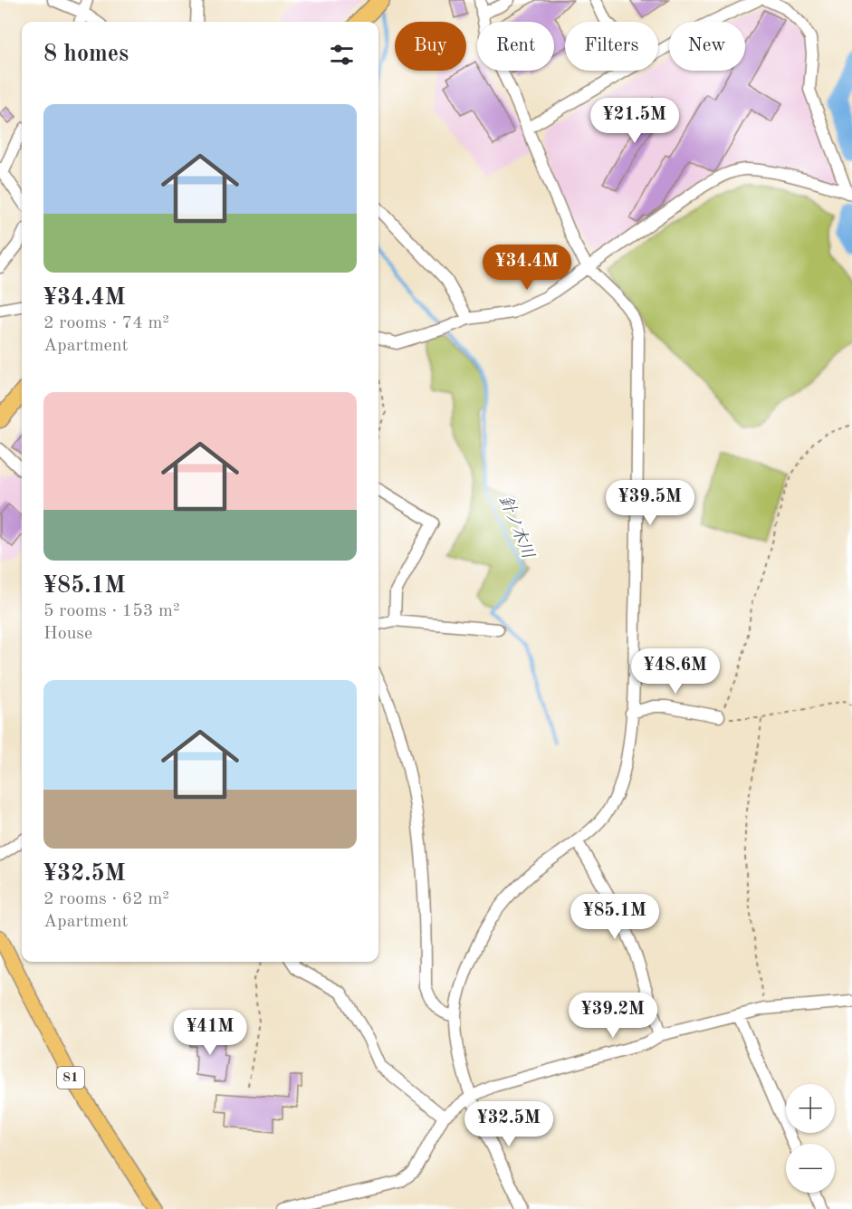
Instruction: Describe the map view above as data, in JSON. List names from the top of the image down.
{
  "streets": {
    "main road": ["81"]
  },
  "water": ["針ノ木川"],
  "page": {
    "chip": [
      "Buy",
      "Rent",
      "Filters",
      "New"
    ],
    "heading": "8 homes",
    "list": [
      {
        "name": "¥34.4M",
        "note": "2 rooms · 74 m² · Apartment"
      },
      {
        "name": "¥85.1M",
        "note": "5 rooms · 153 m² · House"
      },
      {
        "name": "¥32.5M",
        "note": "2 rooms · 62 m² · Apartment"
      }
    ],
    "price": [
      "¥21.5M",
      "¥34.4M",
      "¥39.5M",
      "¥48.6M",
      "¥85.1M",
      "¥39.2M",
      "¥41M",
      "¥32.5M"
    ],
    "map_buttons": ["+", "−"]
  }
}
